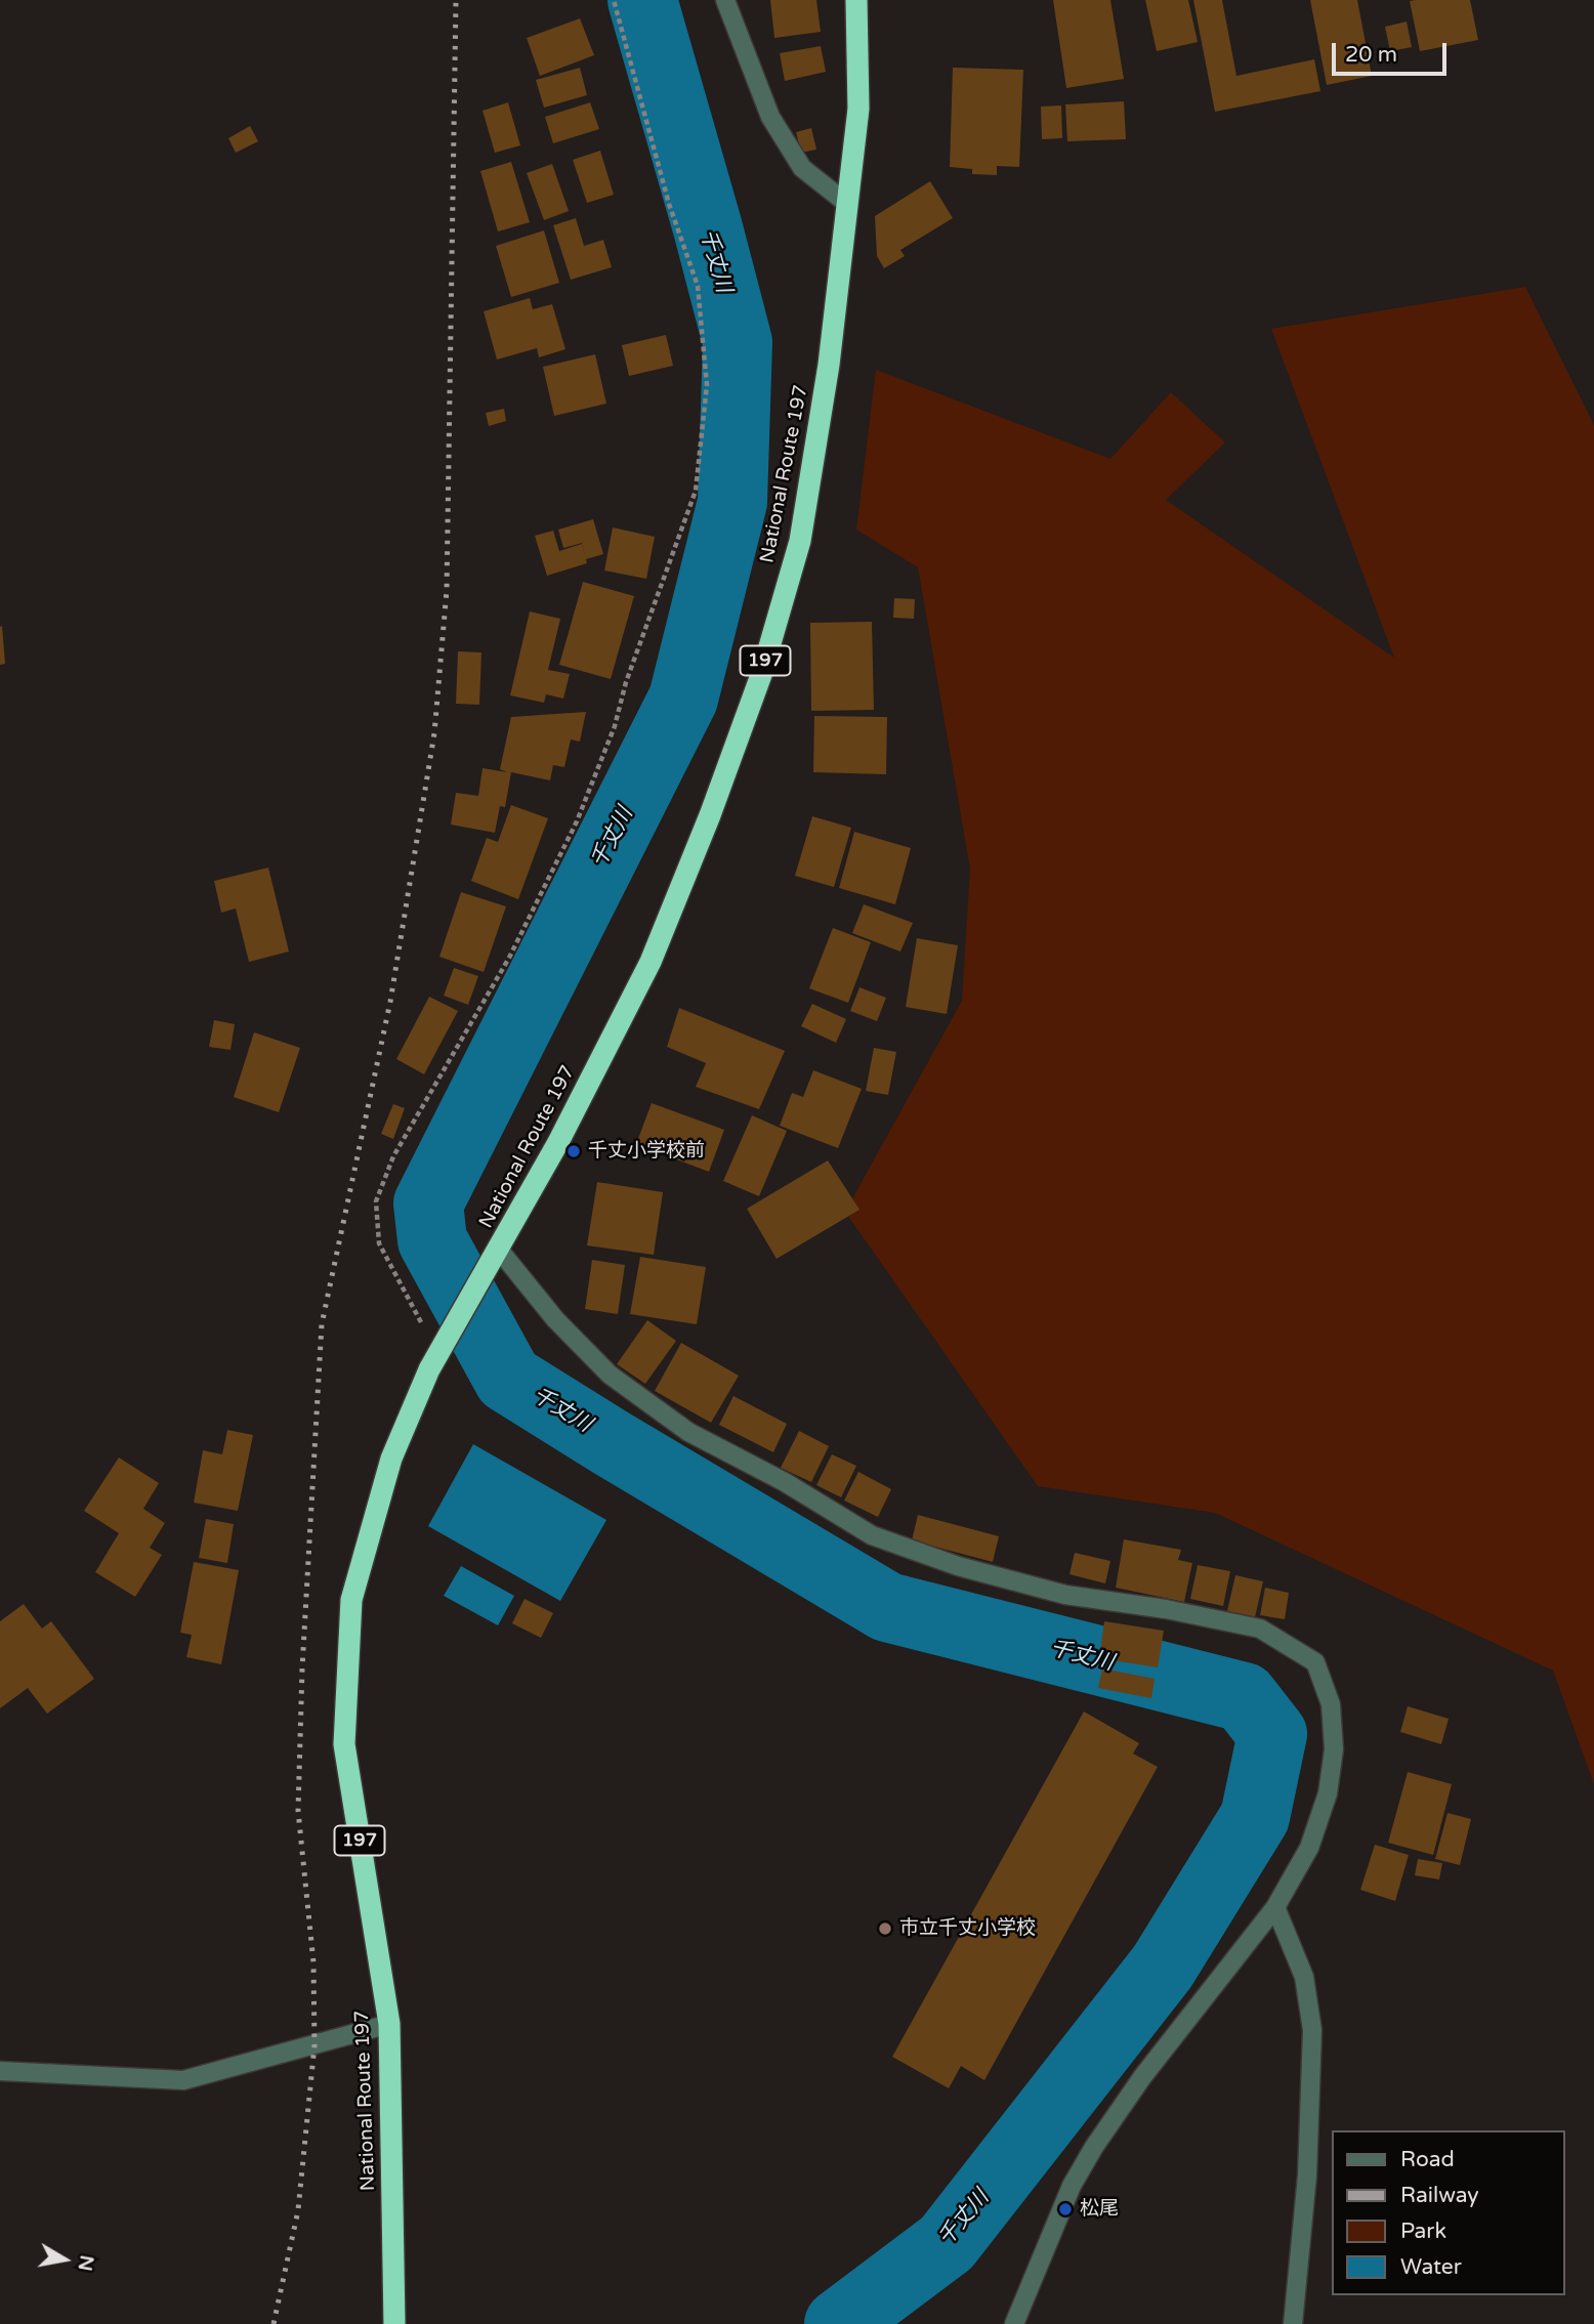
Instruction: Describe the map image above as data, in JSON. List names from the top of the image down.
{
  "streets": {
    "highway": ["National Route 197", "197"]
  },
  "water": ["千丈川"],
  "places": ["千丈小学校前", "市立千丈小学校", "松尾"],
  "legend": [
    "Road",
    "Railway",
    "Park",
    "Water"
  ],
  "scale_bar": "20 m",
  "north": "right"
}
